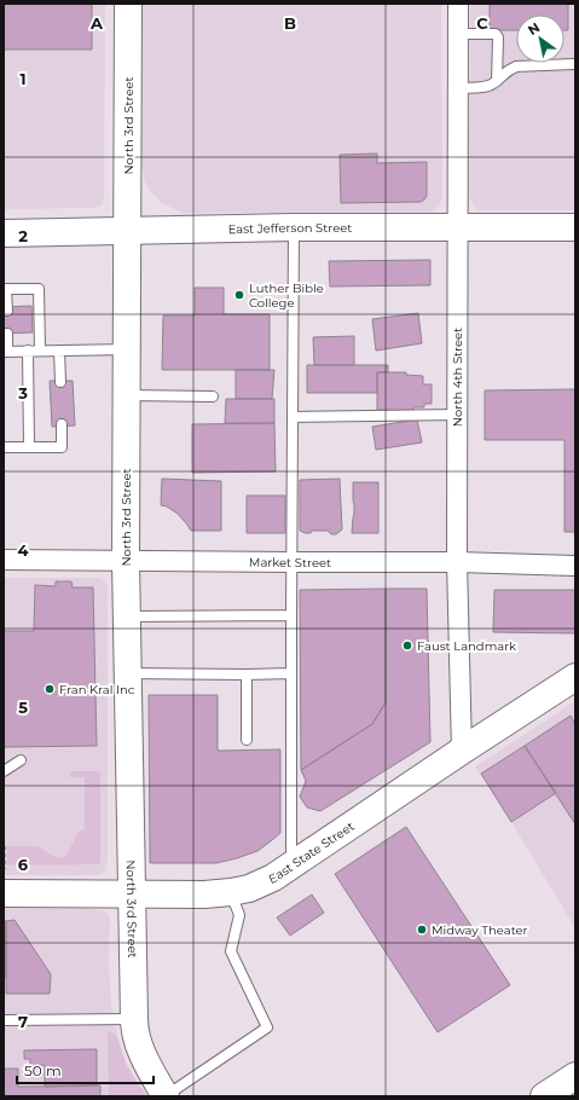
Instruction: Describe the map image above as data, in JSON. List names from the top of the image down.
{
  "streets": {
    "main road": ["North 3rd Street", "East Jefferson Street", "East State Street"],
    "street": ["North 4th Street", "Market Street"]
  },
  "crossings": [
    ["North 3rd Street", "East Jefferson Street"],
    ["North 3rd Street", "Market Street"],
    ["North 3rd Street", "East State Street"],
    ["East Jefferson Street", "North 4th Street"],
    ["North 4th Street", "Market Street"],
    ["North 4th Street", "East State Street"]
  ],
  "places": [
    "Luther Bible College",
    "Faust Landmark",
    "Fran Kral Inc",
    "Midway Theater"
  ],
  "scale_bar": "50 m",
  "north": "top left",
  "grid": {
    "columns": ["A", "B", "C"],
    "rows": [
      "1",
      "2",
      "3",
      "4",
      "5",
      "6",
      "7"
    ]
  }
}
